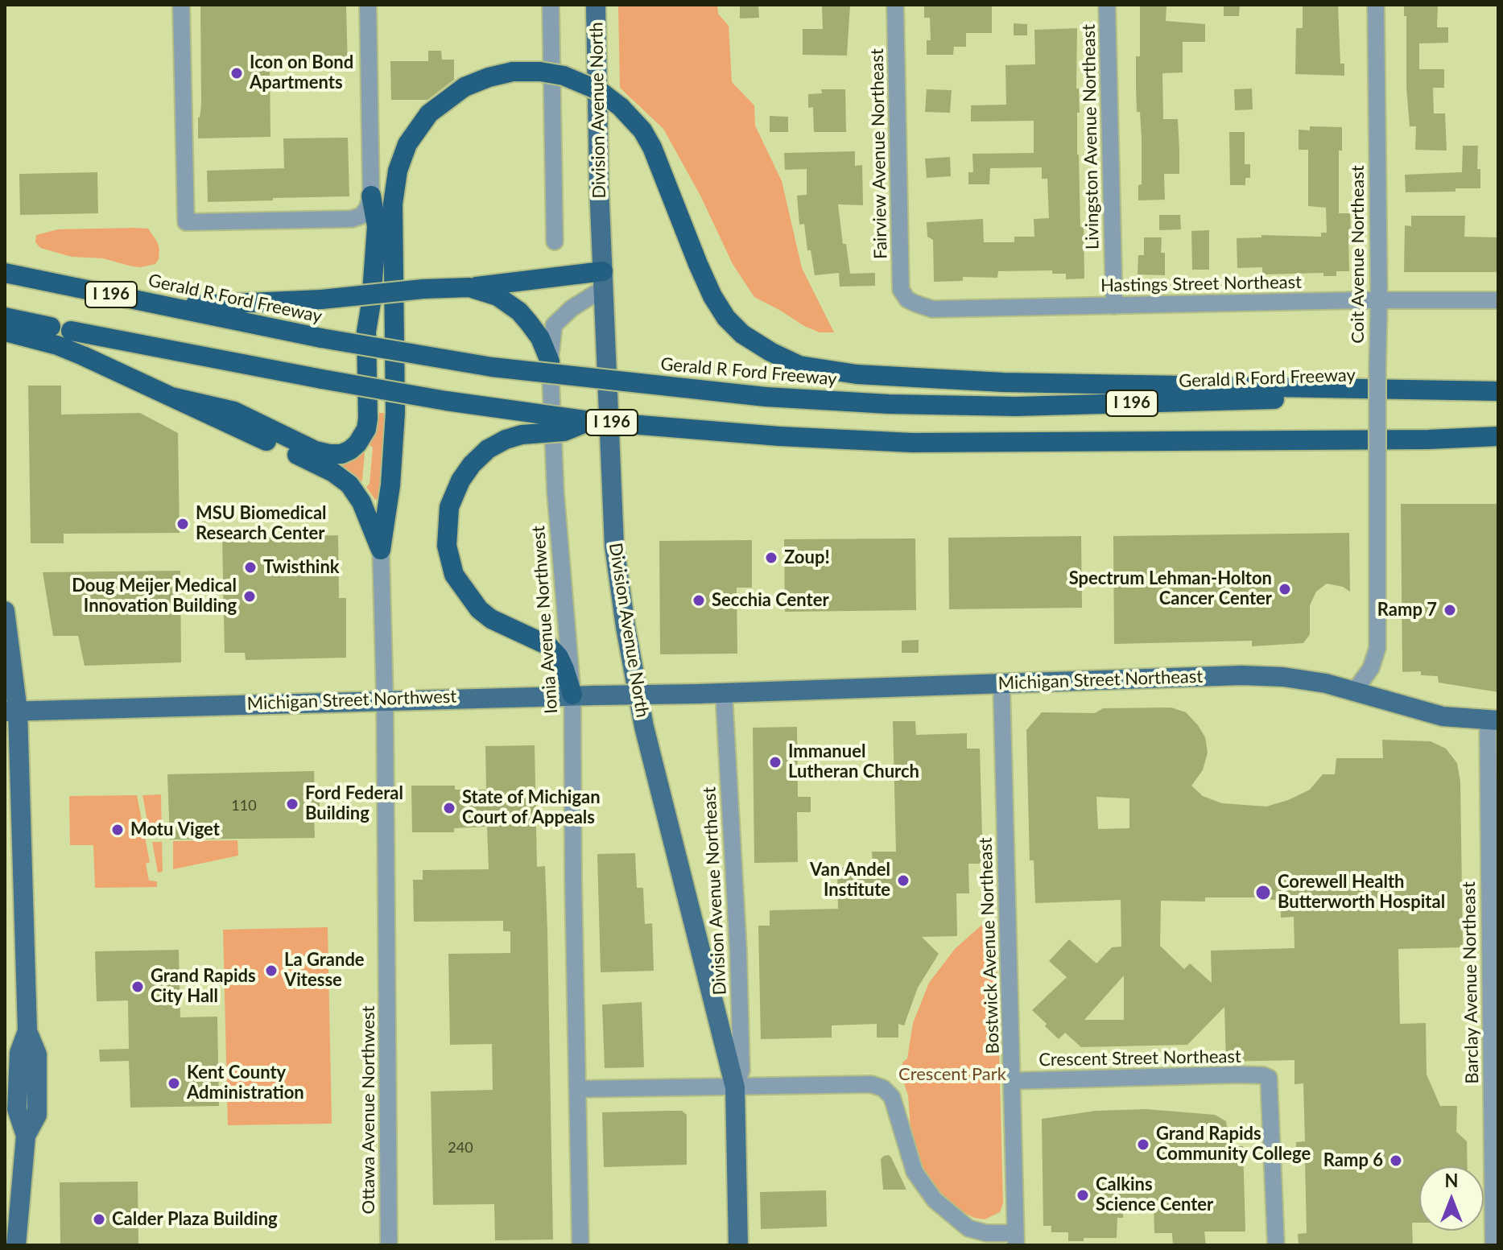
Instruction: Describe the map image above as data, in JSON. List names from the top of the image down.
{
  "streets": {
    "highway": ["I 196", "Gerald R Ford Freeway"],
    "main road": ["Division Avenue North", "Michigan Street Northeast", "Michigan Street Northwest"],
    "street": [
      "Livingston Avenue Northeast",
      "Fairview Avenue Northeast",
      "Coit Avenue Northeast",
      "Hastings Street Northeast",
      "Ionia Avenue Northwest",
      "Division Avenue Northeast",
      "Bostwick Avenue Northeast",
      "Barclay Avenue Northeast",
      "Crescent Street Northeast",
      "Ottawa Avenue Northwest"
    ]
  },
  "crossings": [
    ["Division Avenue North", "Ionia Avenue Northwest"],
    ["Division Avenue North", "Division Avenue Northeast"],
    ["Livingston Avenue Northeast", "Hastings Street Northeast"],
    ["Fairview Avenue Northeast", "Hastings Street Northeast"],
    ["Coit Avenue Northeast", "Hastings Street Northeast"],
    ["Coit Avenue Northeast", "Michigan Street Northeast"],
    ["Ionia Avenue Northwest", "Michigan Street Northwest"],
    ["Michigan Street Northeast", "Michigan Street Northwest"],
    ["Michigan Street Northeast", "Division Avenue Northeast"],
    ["Michigan Street Northeast", "Bostwick Avenue Northeast"],
    ["Michigan Street Northeast", "Barclay Avenue Northeast"],
    ["Michigan Street Northwest", "Ottawa Avenue Northwest"],
    ["Bostwick Avenue Northeast", "Crescent Street Northeast"]
  ],
  "parks": ["Crescent Park"],
  "places": [
    "Icon on Bond Apartments",
    "MSU Biomedical Research Center",
    "Zoup!",
    "Twisthink",
    "Spectrum Lehman-Holton Cancer Center",
    "Doug Meijer Medical Innovation Building",
    "Secchia Center",
    "Ramp 7",
    "Immanuel Lutheran Church",
    "Ford Federal Building",
    "State of Michigan Court of Appeals",
    "Motu Viget",
    "Van Andel Institute",
    "Corewell Health Butterworth Hospital",
    "La Grande Vitesse",
    "Grand Rapids City Hall",
    "Kent County Administration",
    "Grand Rapids Community College",
    "Ramp 6",
    "Calkins Science Center",
    "Calder Plaza Building"
  ],
  "house_numbers": ["110", "240"],
  "north": "top"
}
